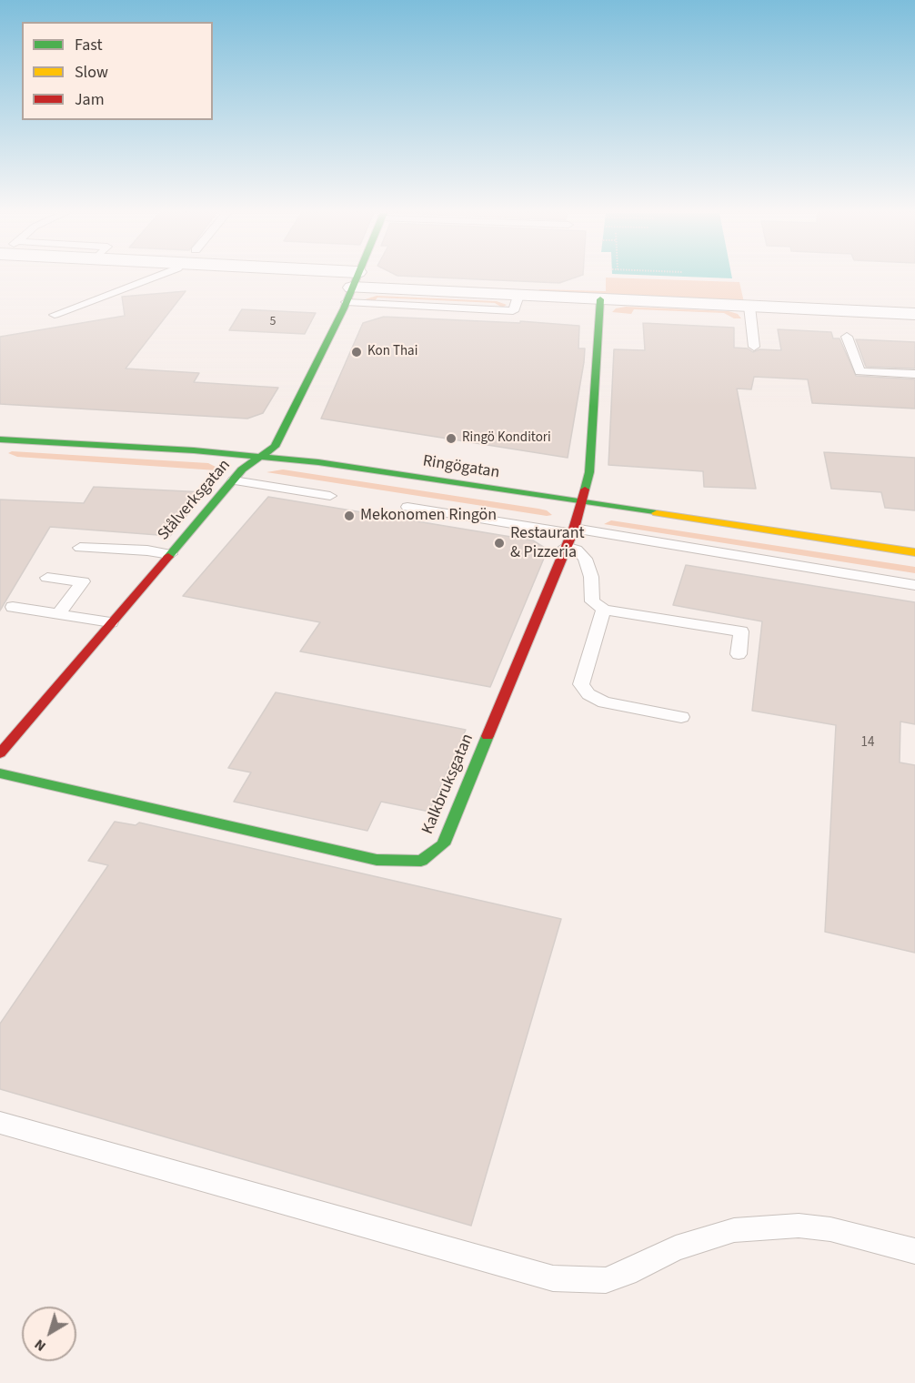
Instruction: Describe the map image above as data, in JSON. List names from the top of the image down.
{
  "streets": {
    "street": ["Ringögatan", "Stålverksgatan", "Kalkbruksgatan"]
  },
  "crossings": [
    ["Ringögatan", "Stålverksgatan"],
    ["Ringögatan", "Kalkbruksgatan"]
  ],
  "places": [
    "Kon Thai",
    "Ringö Konditori",
    "Mekonomen Ringön",
    "Restaurant & Pizzeria"
  ],
  "house_numbers": ["5", "14"],
  "legend": ["Fast", "Slow", "Jam"],
  "north": "bottom left"
}
